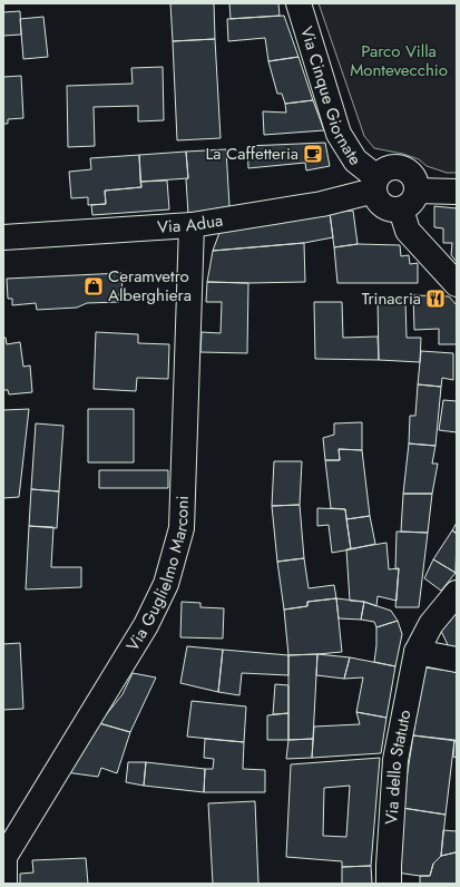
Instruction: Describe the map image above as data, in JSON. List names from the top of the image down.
{
  "streets": {
    "street": [
      "Via Cinque Giornate",
      "Via Adua",
      "Via Guglielmo Marconi",
      "Via dello Statuto"
    ]
  },
  "crossings": [
    ["Via Cinque Giornate", "Via Adua"],
    ["Via Adua", "Via Guglielmo Marconi"]
  ],
  "parks": ["Parco Villa Montevecchio"],
  "places": {
    "cafe": ["La Caffetteria"],
    "shop": ["Ceramvetro Alberghiera"],
    "restaurant": ["Trinacria"]
  }
}
